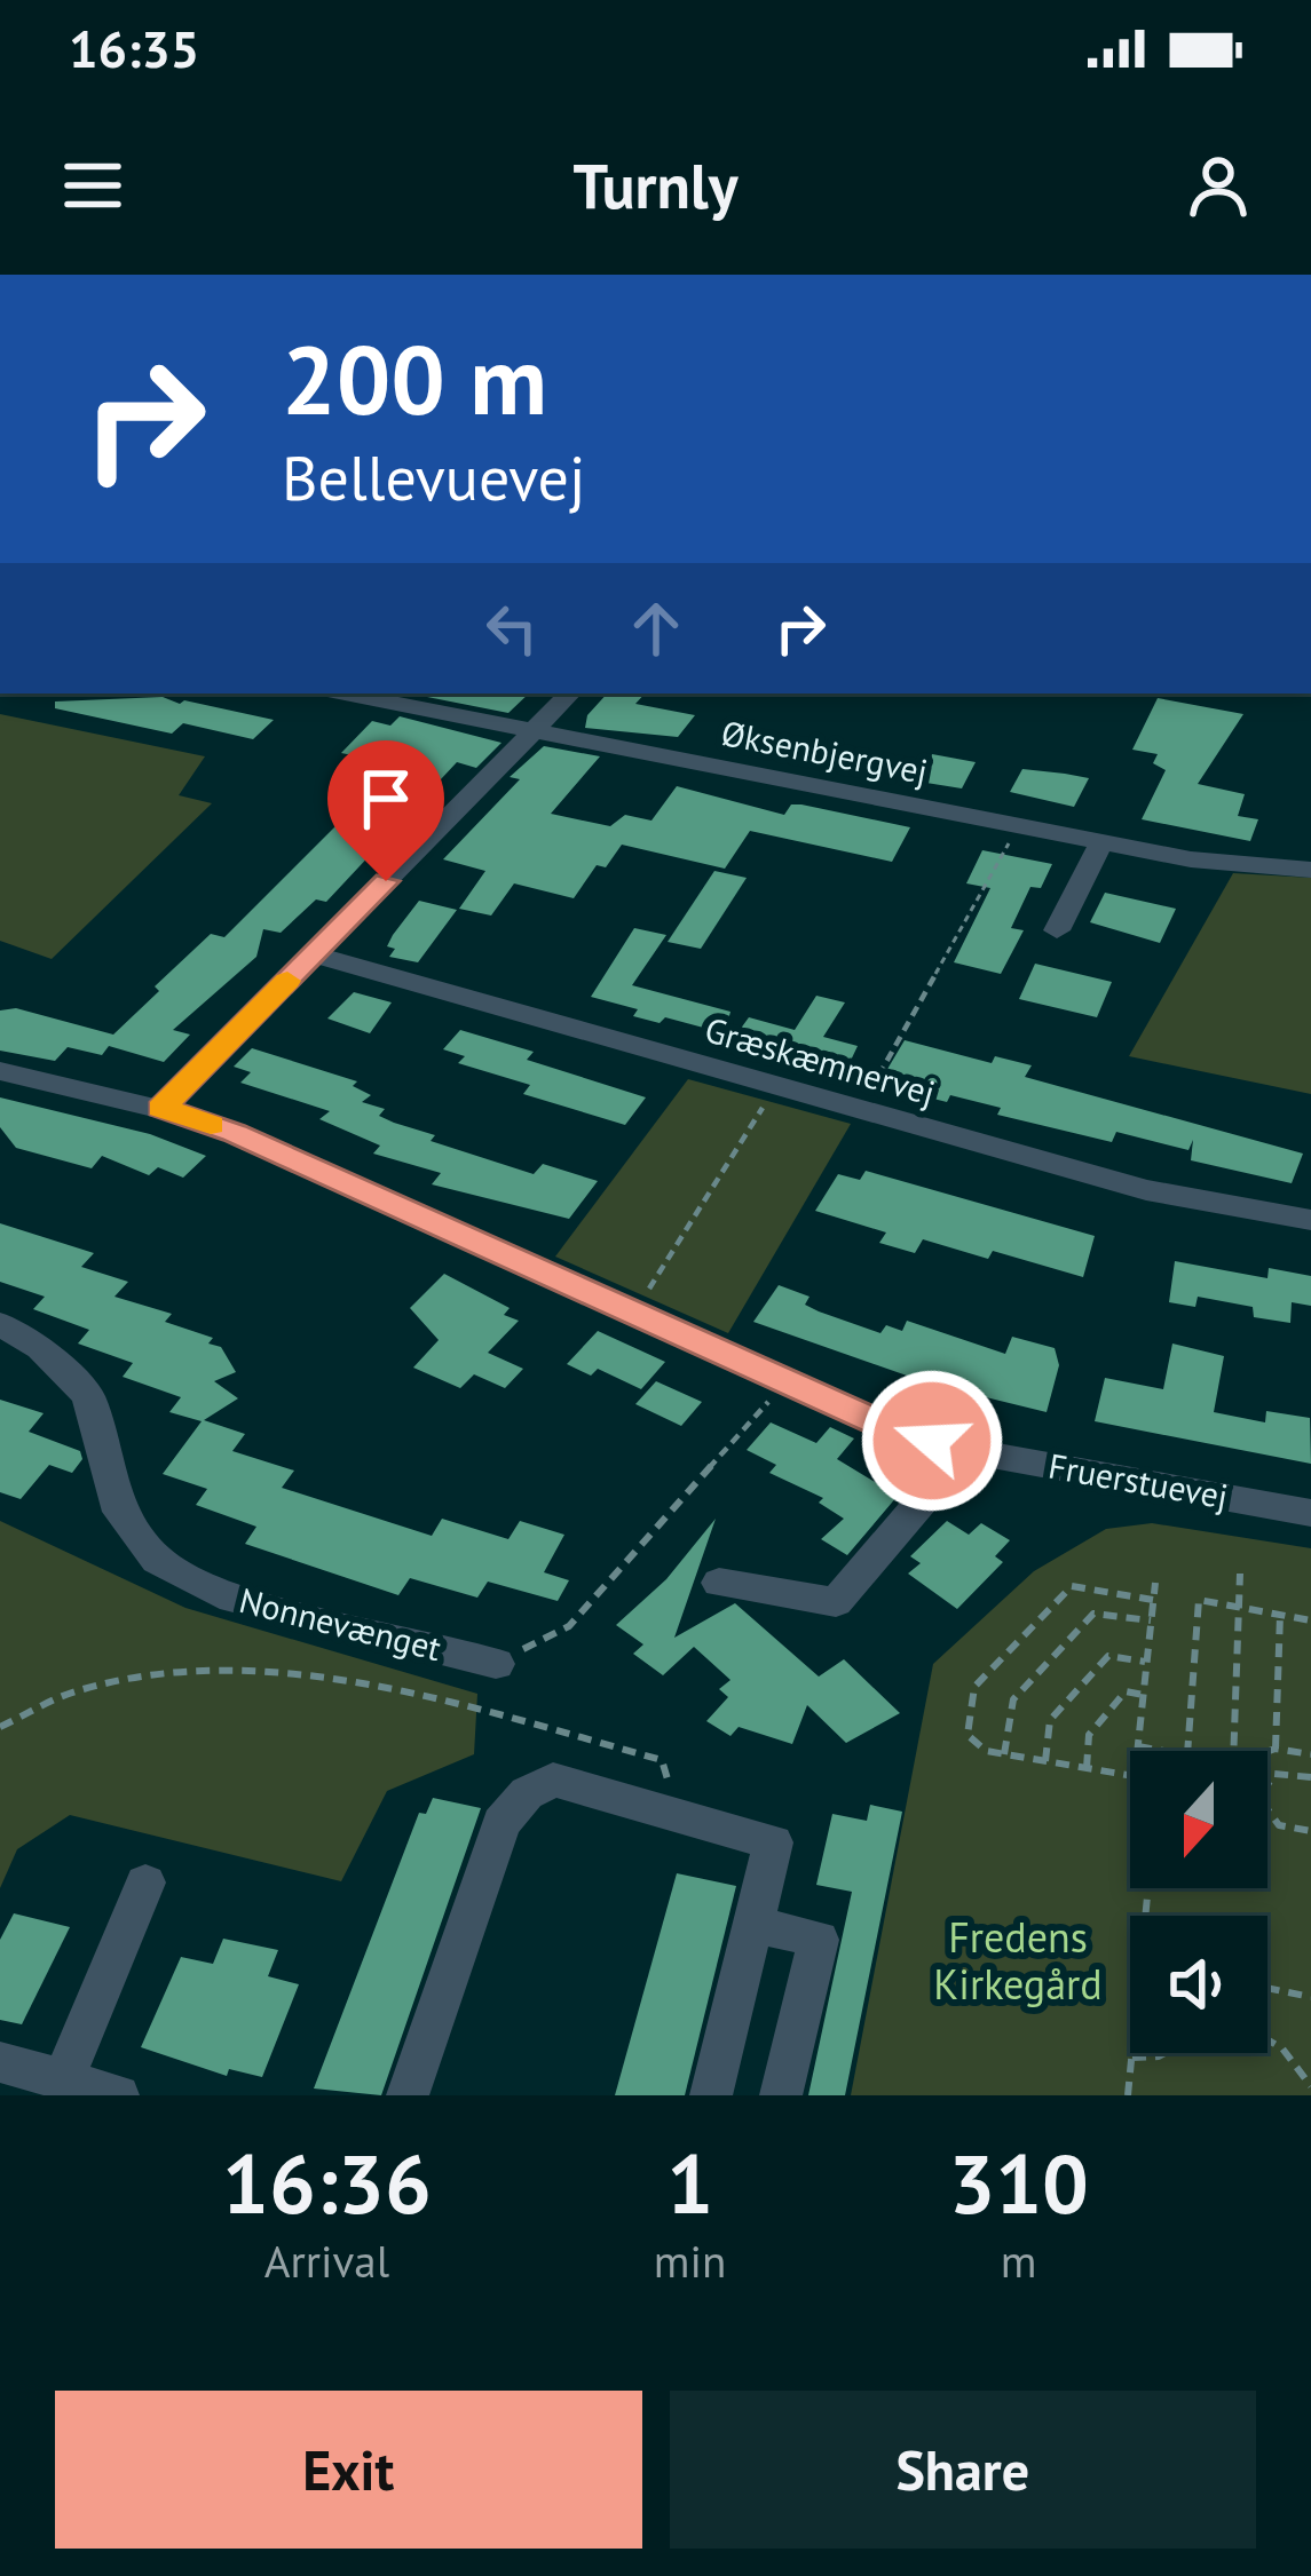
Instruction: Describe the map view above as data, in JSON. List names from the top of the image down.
{
  "streets": {
    "street": [
      "Øksenbjergvej",
      "Græskæmnervej",
      "Fruerstuevej",
      "Nonnevænget"
    ]
  },
  "parks": ["Fredens Kirkegård"],
  "north": "bottom",
  "page": {
    "status": "16:35",
    "header": "Turnly",
    "turn": ["200 m", "Bellevuevej"],
    "eta": [
      "16:36",
      "Arrival",
      "1",
      "min",
      "310",
      "m"
    ],
    "buttons": ["Exit", "Share"]
  }
}
